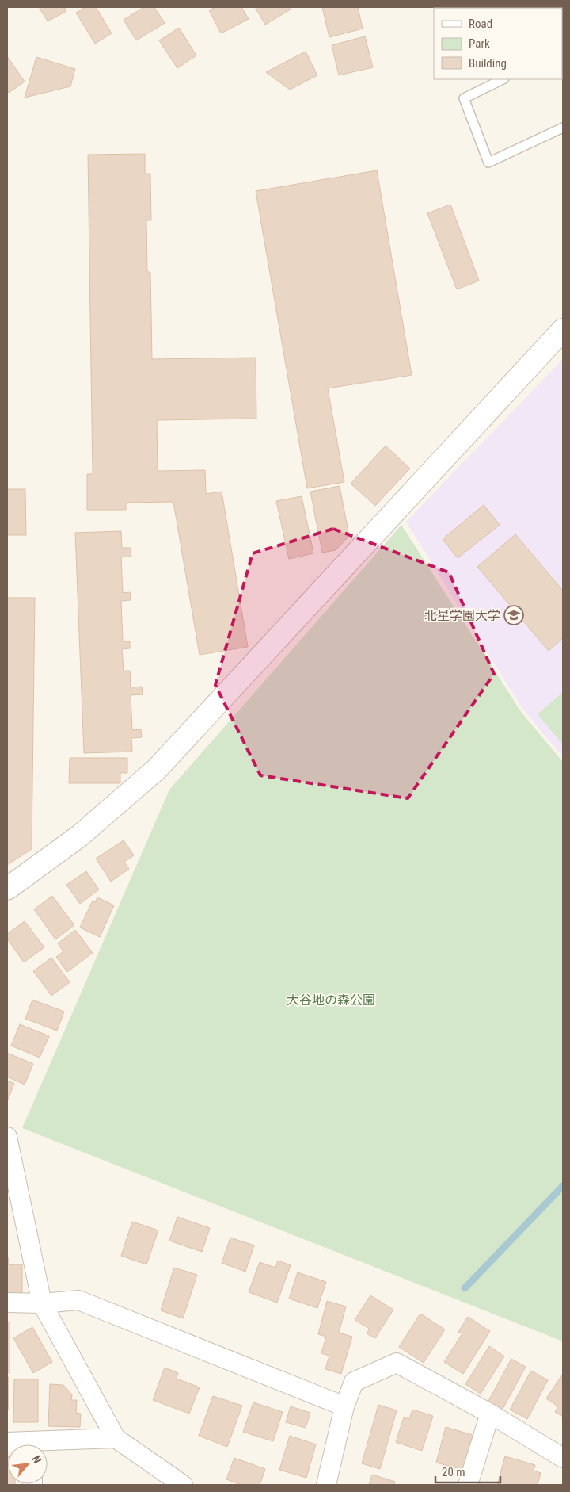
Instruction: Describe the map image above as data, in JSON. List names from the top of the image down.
{
  "parks": ["大谷地の森公園"],
  "places": {
    "school or university": ["北星学園大学"]
  },
  "legend": ["Road", "Park", "Building"],
  "scale_bar": "20 m",
  "north": "top right"
}
